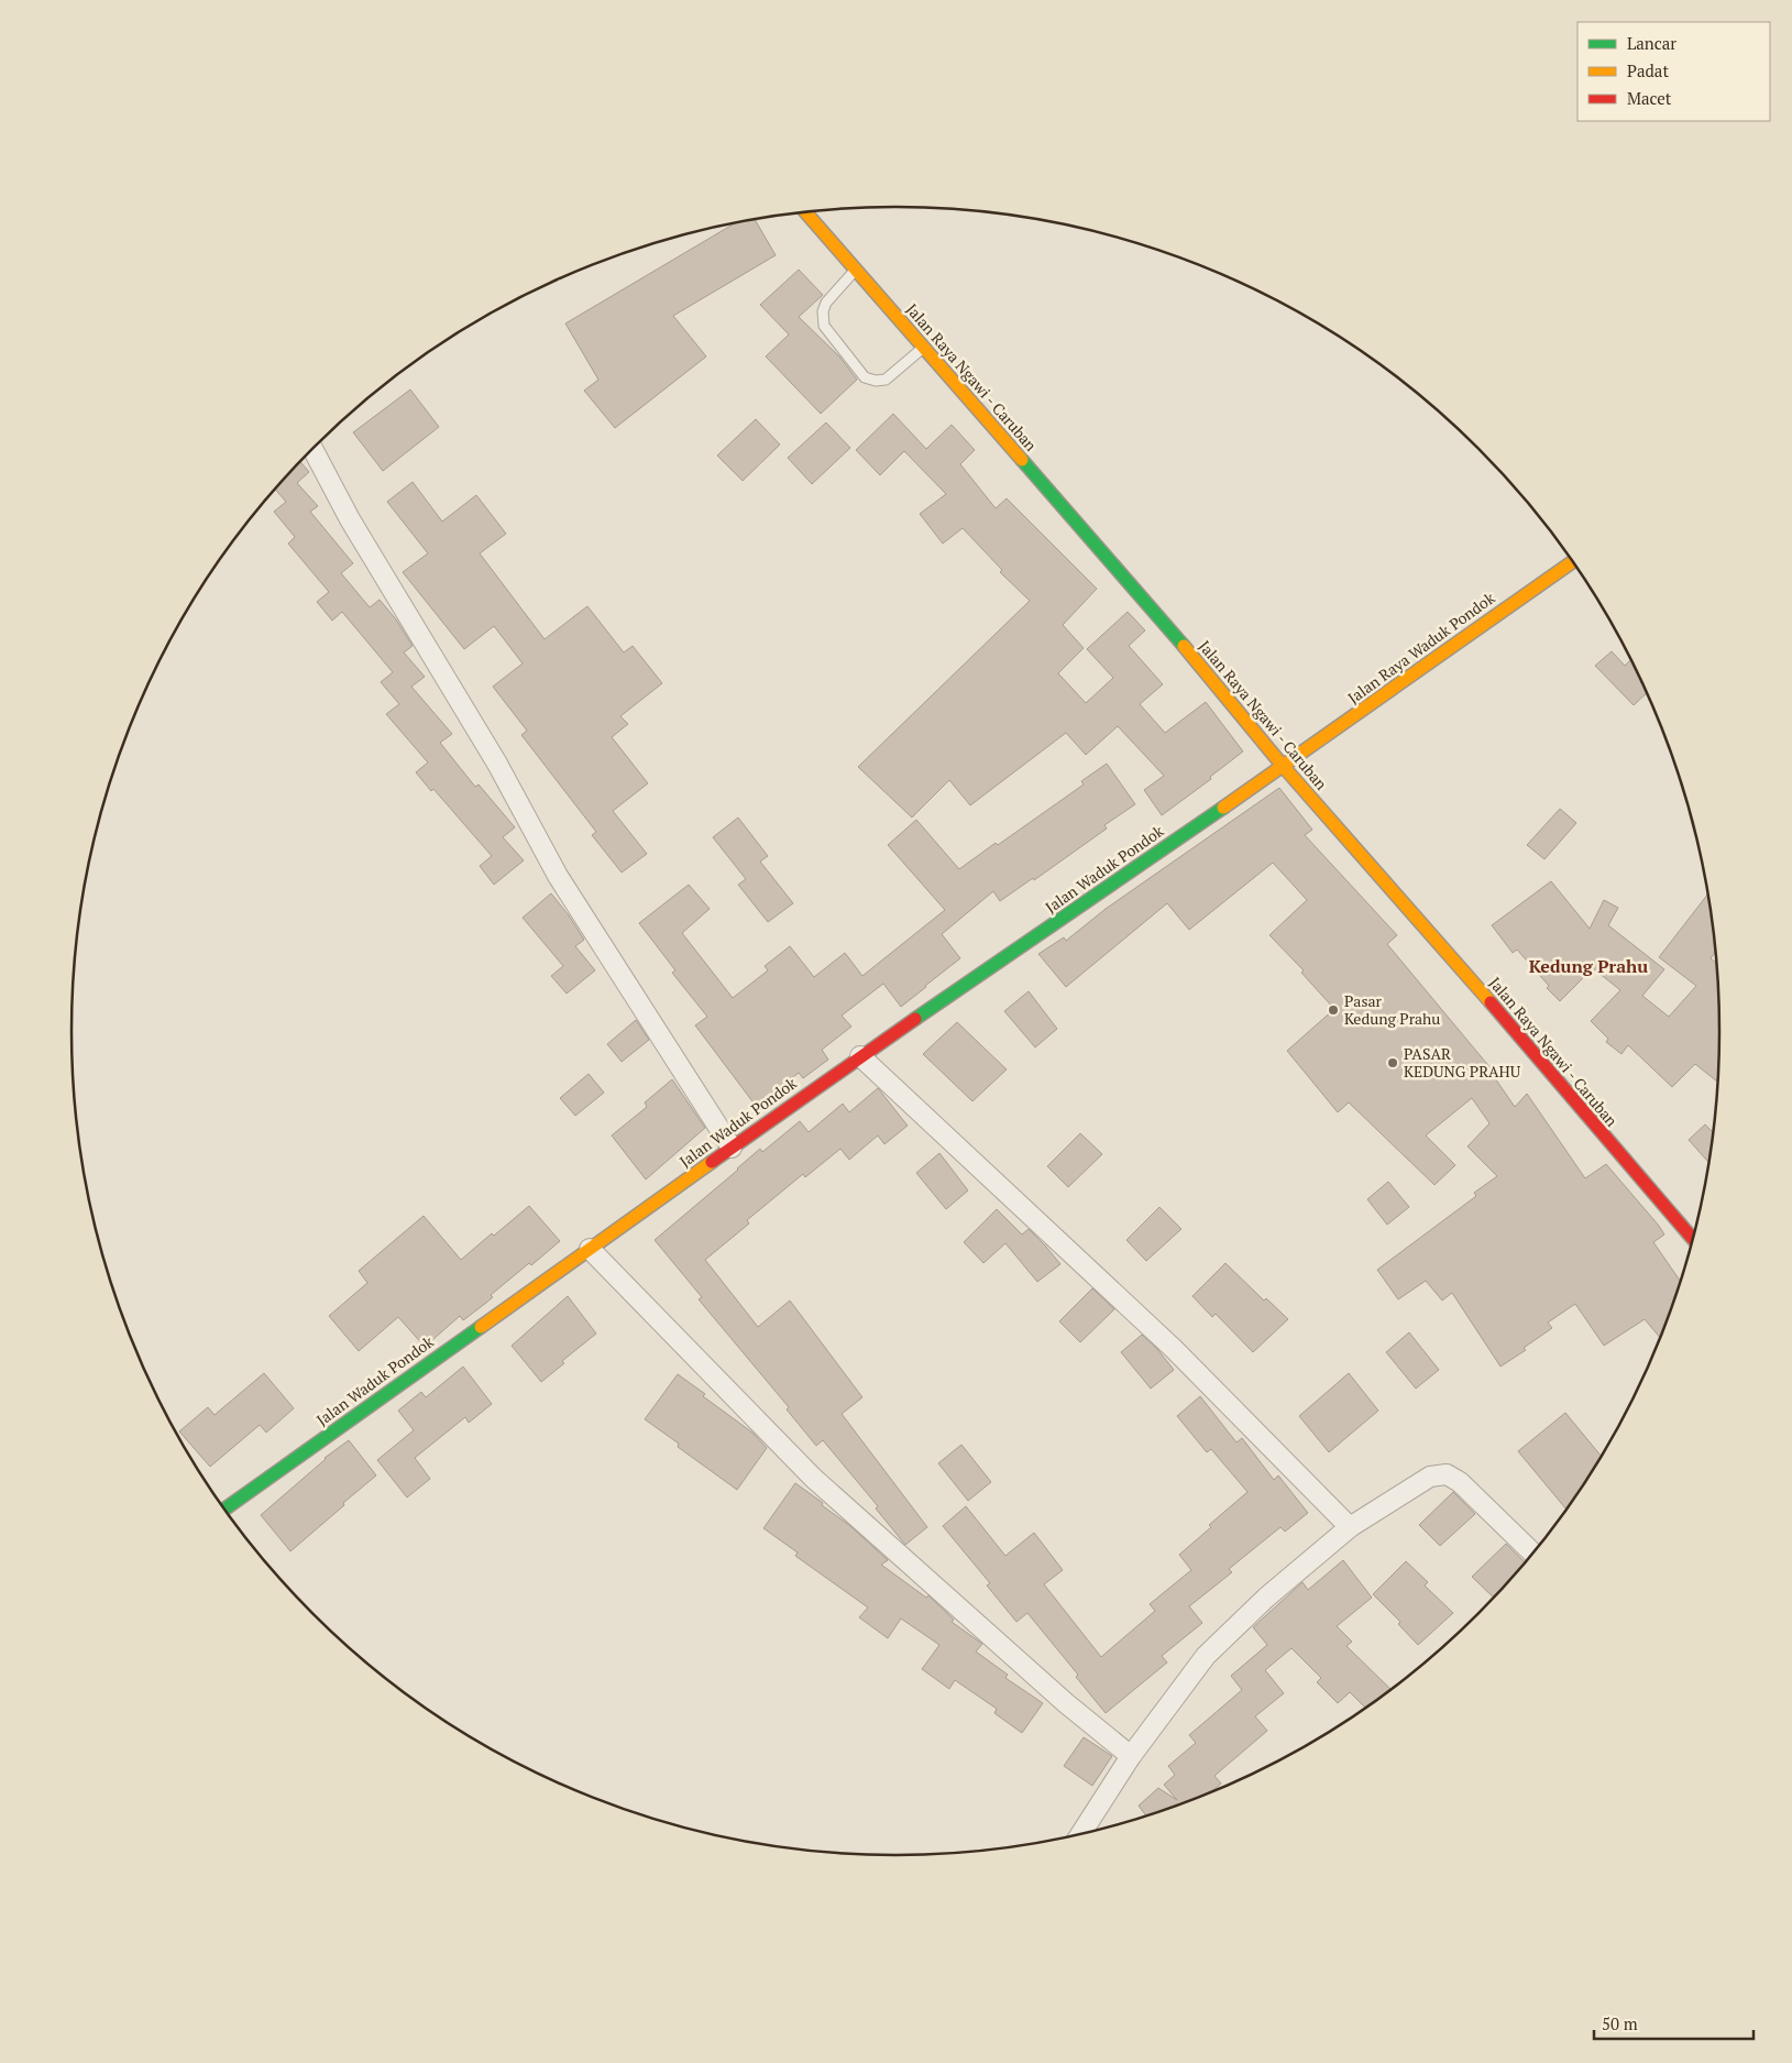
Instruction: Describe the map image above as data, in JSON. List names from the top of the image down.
{
  "streets": {
    "main road": ["Jalan Raya Ngawi - Caruban", "Jalan Raya Waduk Pondok", "Jalan Waduk Pondok"]
  },
  "crossings": [
    ["Jalan Raya Ngawi - Caruban", "Jalan Raya Waduk Pondok"],
    ["Jalan Raya Ngawi - Caruban", "Jalan Waduk Pondok"],
    ["Jalan Raya Waduk Pondok", "Jalan Waduk Pondok"]
  ],
  "districts": ["Kedung Prahu"],
  "places": ["Pasar Kedung Prahu", "PASAR KEDUNG PRAHU"],
  "legend": ["Lancar", "Padat", "Macet"],
  "scale_bar": "50 m"
}
